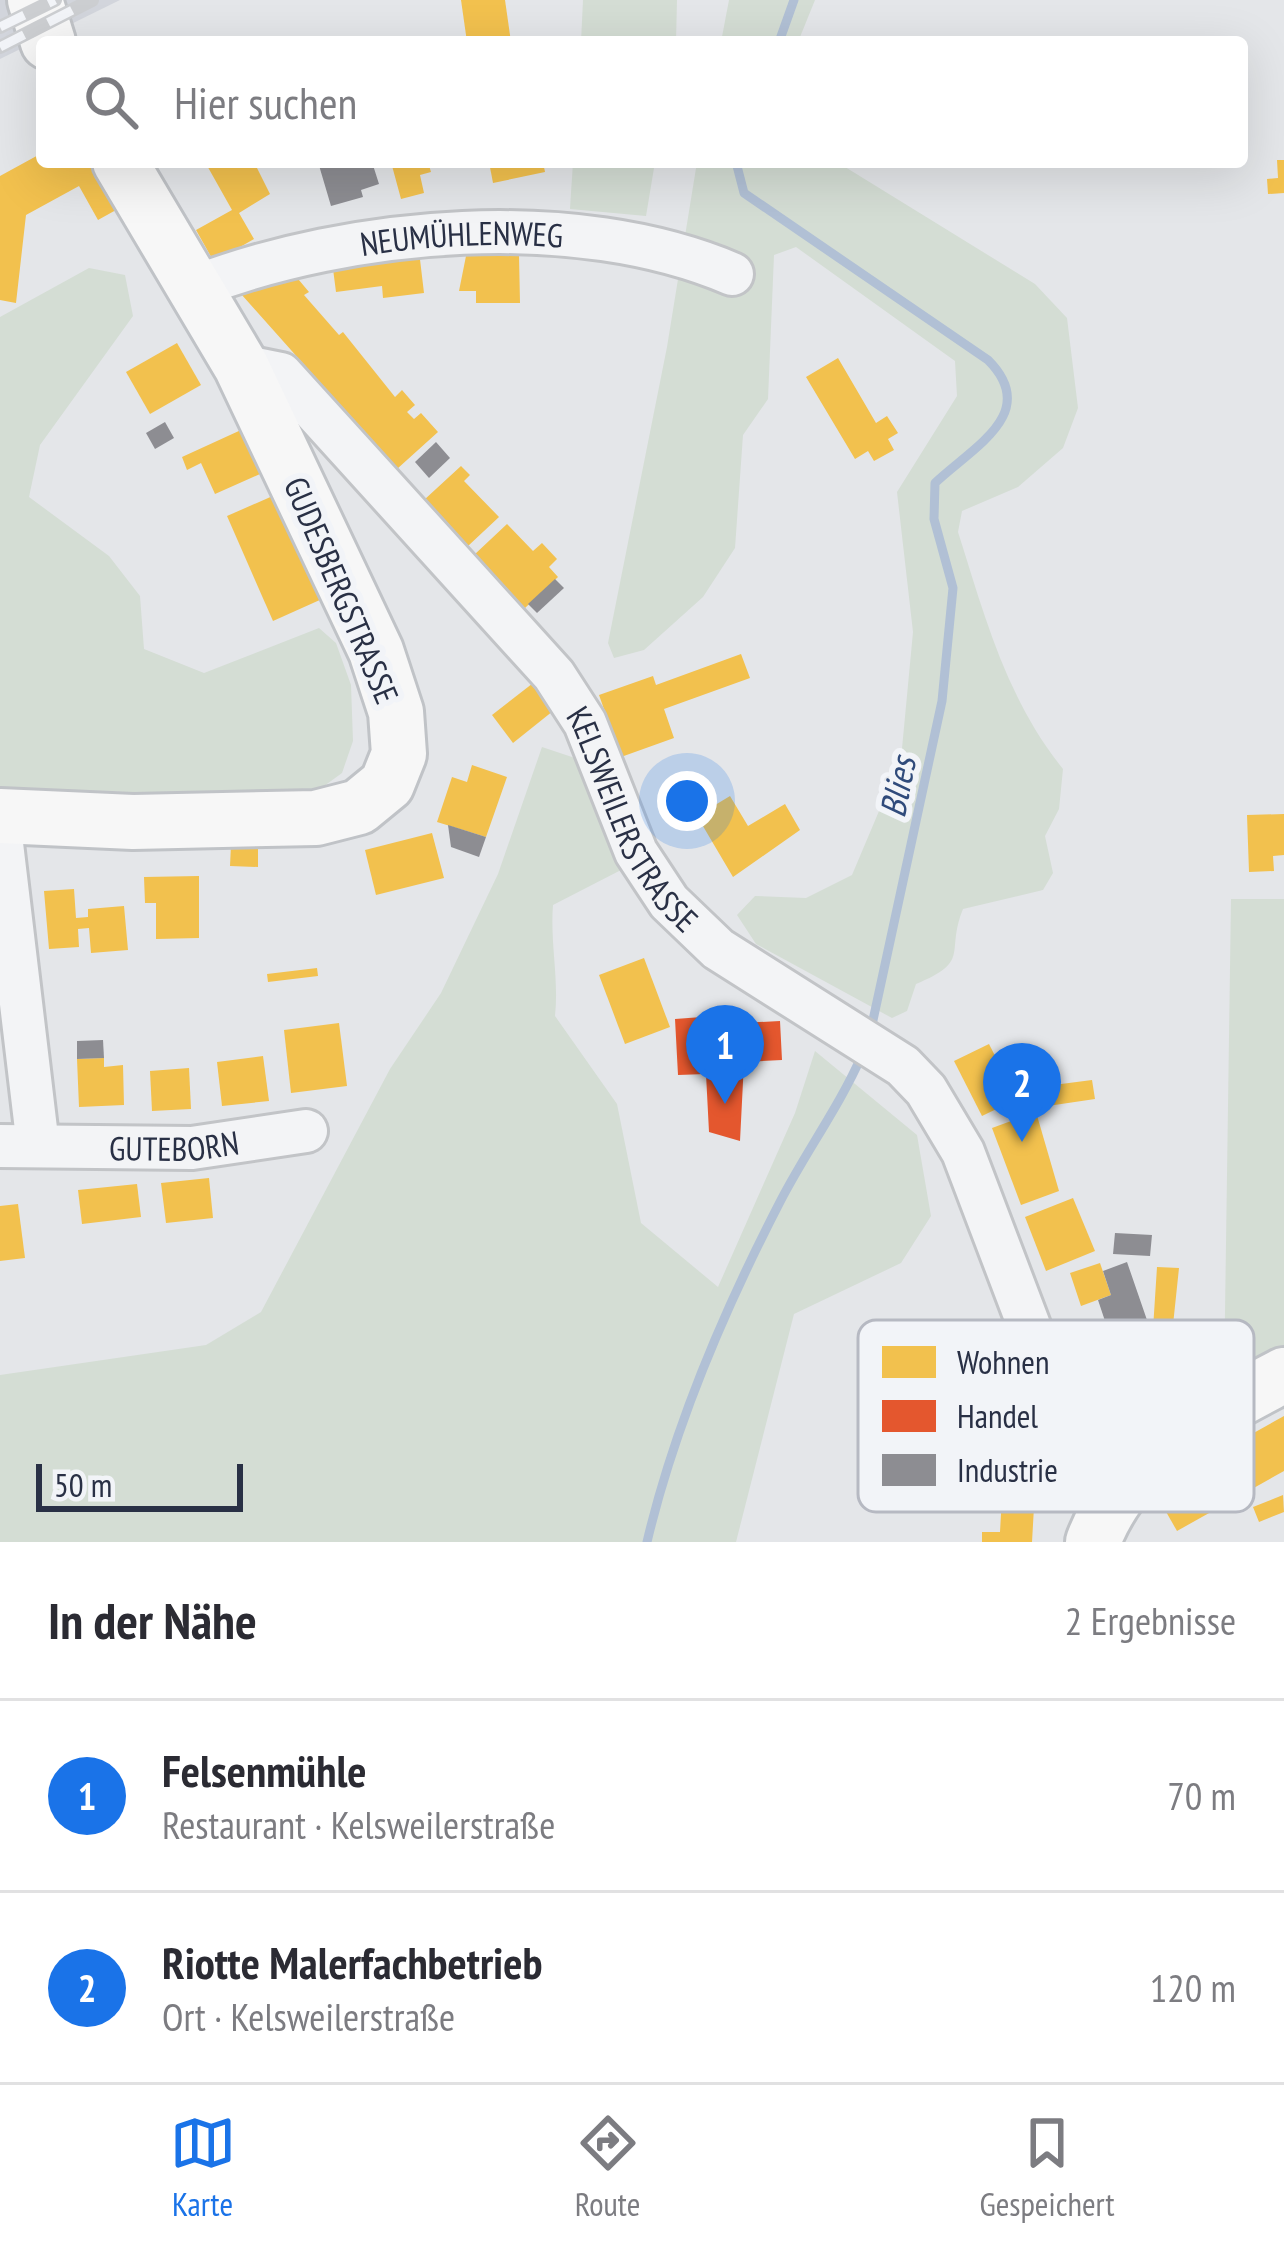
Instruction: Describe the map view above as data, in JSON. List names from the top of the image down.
{
  "streets": {
    "main road": ["GUDESBERGSTRASSE"],
    "street": ["NEUMÜHLENWEG", "KELSWEILERSTRASSE", "GUTEBORN"]
  },
  "crossings": [
    ["GUDESBERGSTRASSE", "KELSWEILERSTRASSE"]
  ],
  "water": ["Blies"],
  "legend": ["Wohnen", "Handel", "Industrie"],
  "scale_bar": "50 m",
  "page": {
    "search": "Hier suchen",
    "pins": ["1", "2"],
    "scale": "50 m",
    "heading": ["In der Nähe", "2 Ergebnisse"],
    "list": [
      {
        "mark": "1",
        "name": "Felsenmühle",
        "note": "Restaurant · Kelsweilerstraße",
        "value": "70 m"
      },
      {
        "mark": "2",
        "name": "Riotte Malerfachbetrieb",
        "note": "Ort · Kelsweilerstraße",
        "value": "120 m"
      }
    ],
    "nav": ["Karte", "Route", "Gespeichert"]
  }
}
